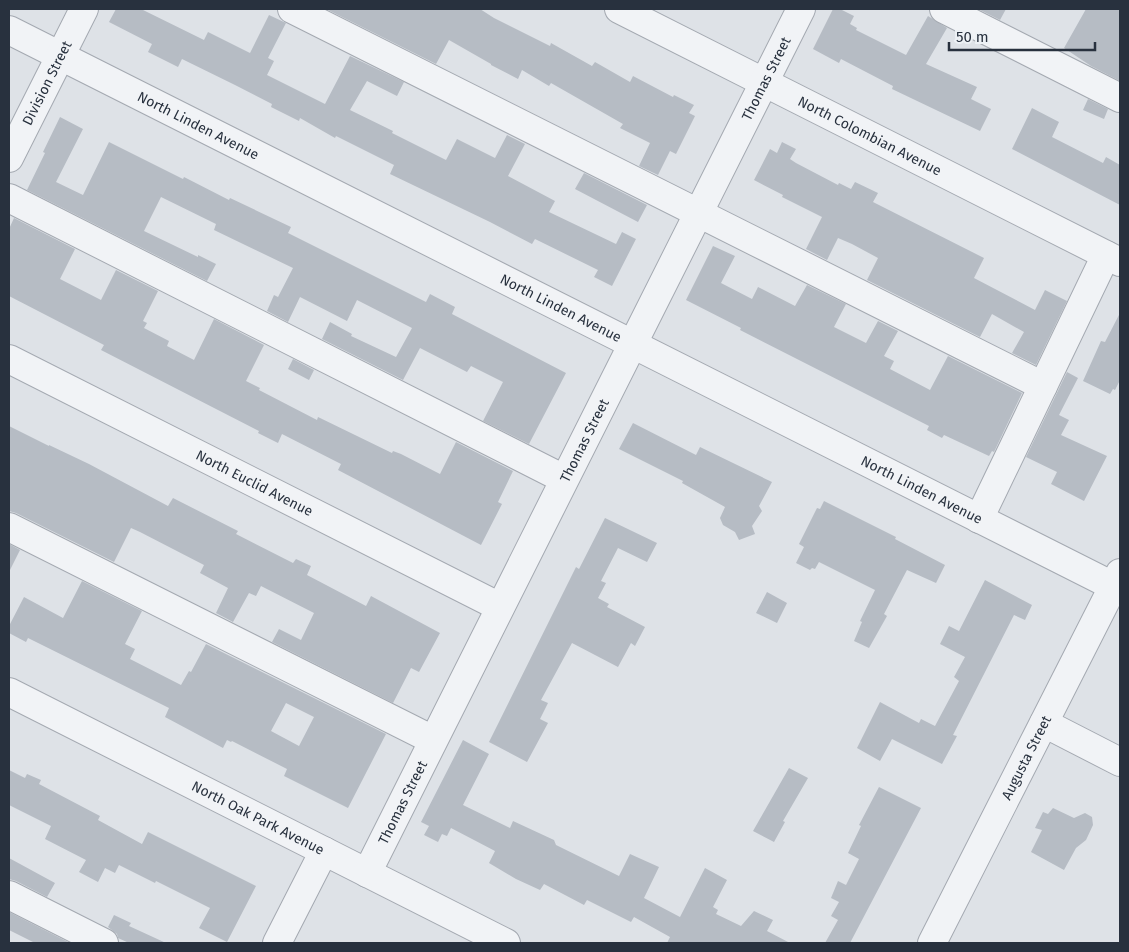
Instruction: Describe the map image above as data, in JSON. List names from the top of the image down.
{
  "streets": {
    "street": [
      "Thomas Street",
      "Division Street",
      "North Linden Avenue",
      "North Colombian Avenue",
      "North Euclid Avenue",
      "Augusta Street",
      "North Oak Park Avenue"
    ]
  },
  "crossings": [
    ["Thomas Street", "North Linden Avenue"],
    ["Thomas Street", "North Colombian Avenue"],
    ["Thomas Street", "North Euclid Avenue"],
    ["Thomas Street", "North Oak Park Avenue"],
    ["Division Street", "North Linden Avenue"],
    ["North Linden Avenue", "Augusta Street"]
  ],
  "scale_bar": "50 m"
}
